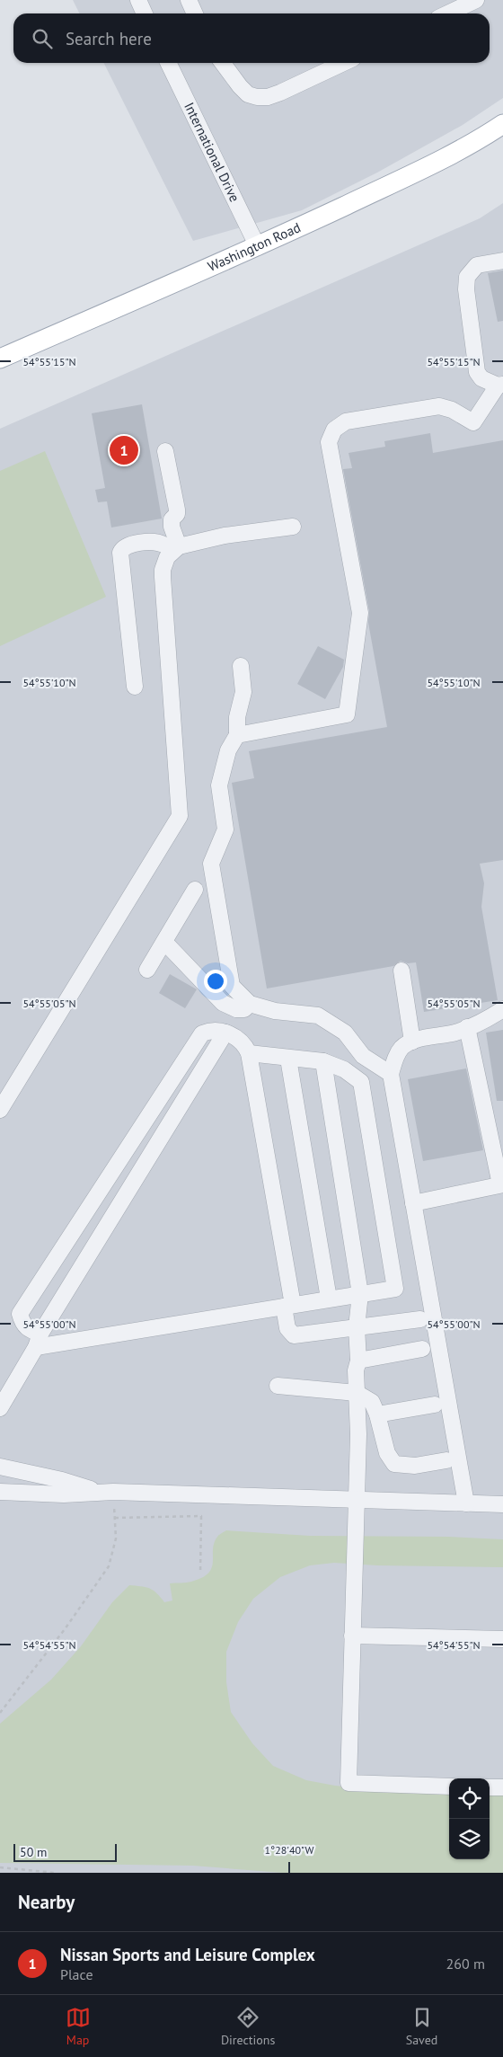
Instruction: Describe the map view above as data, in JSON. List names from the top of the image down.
{
  "streets": {
    "main road": ["Washington Road"],
    "street": ["International Drive"]
  },
  "crossings": [
    ["International Drive", "Washington Road"]
  ],
  "scale_bar": "50 m",
  "page": {
    "search": "Search here",
    "pins": "1",
    "scale": "50 m",
    "heading": "Nearby",
    "list": [
      {
        "mark": "1",
        "name": "Nissan Sports and Leisure Complex",
        "note": "Place",
        "value": "260 m"
      }
    ],
    "nav": ["Map", "Directions", "Saved"]
  },
  "coordinates": [
    "54°55'15\"N",
    "54°55'10\"N",
    "54°55'05\"N",
    "54°55'00\"N",
    "54°54'55\"N",
    "1°28'40\"W"
  ]
}
